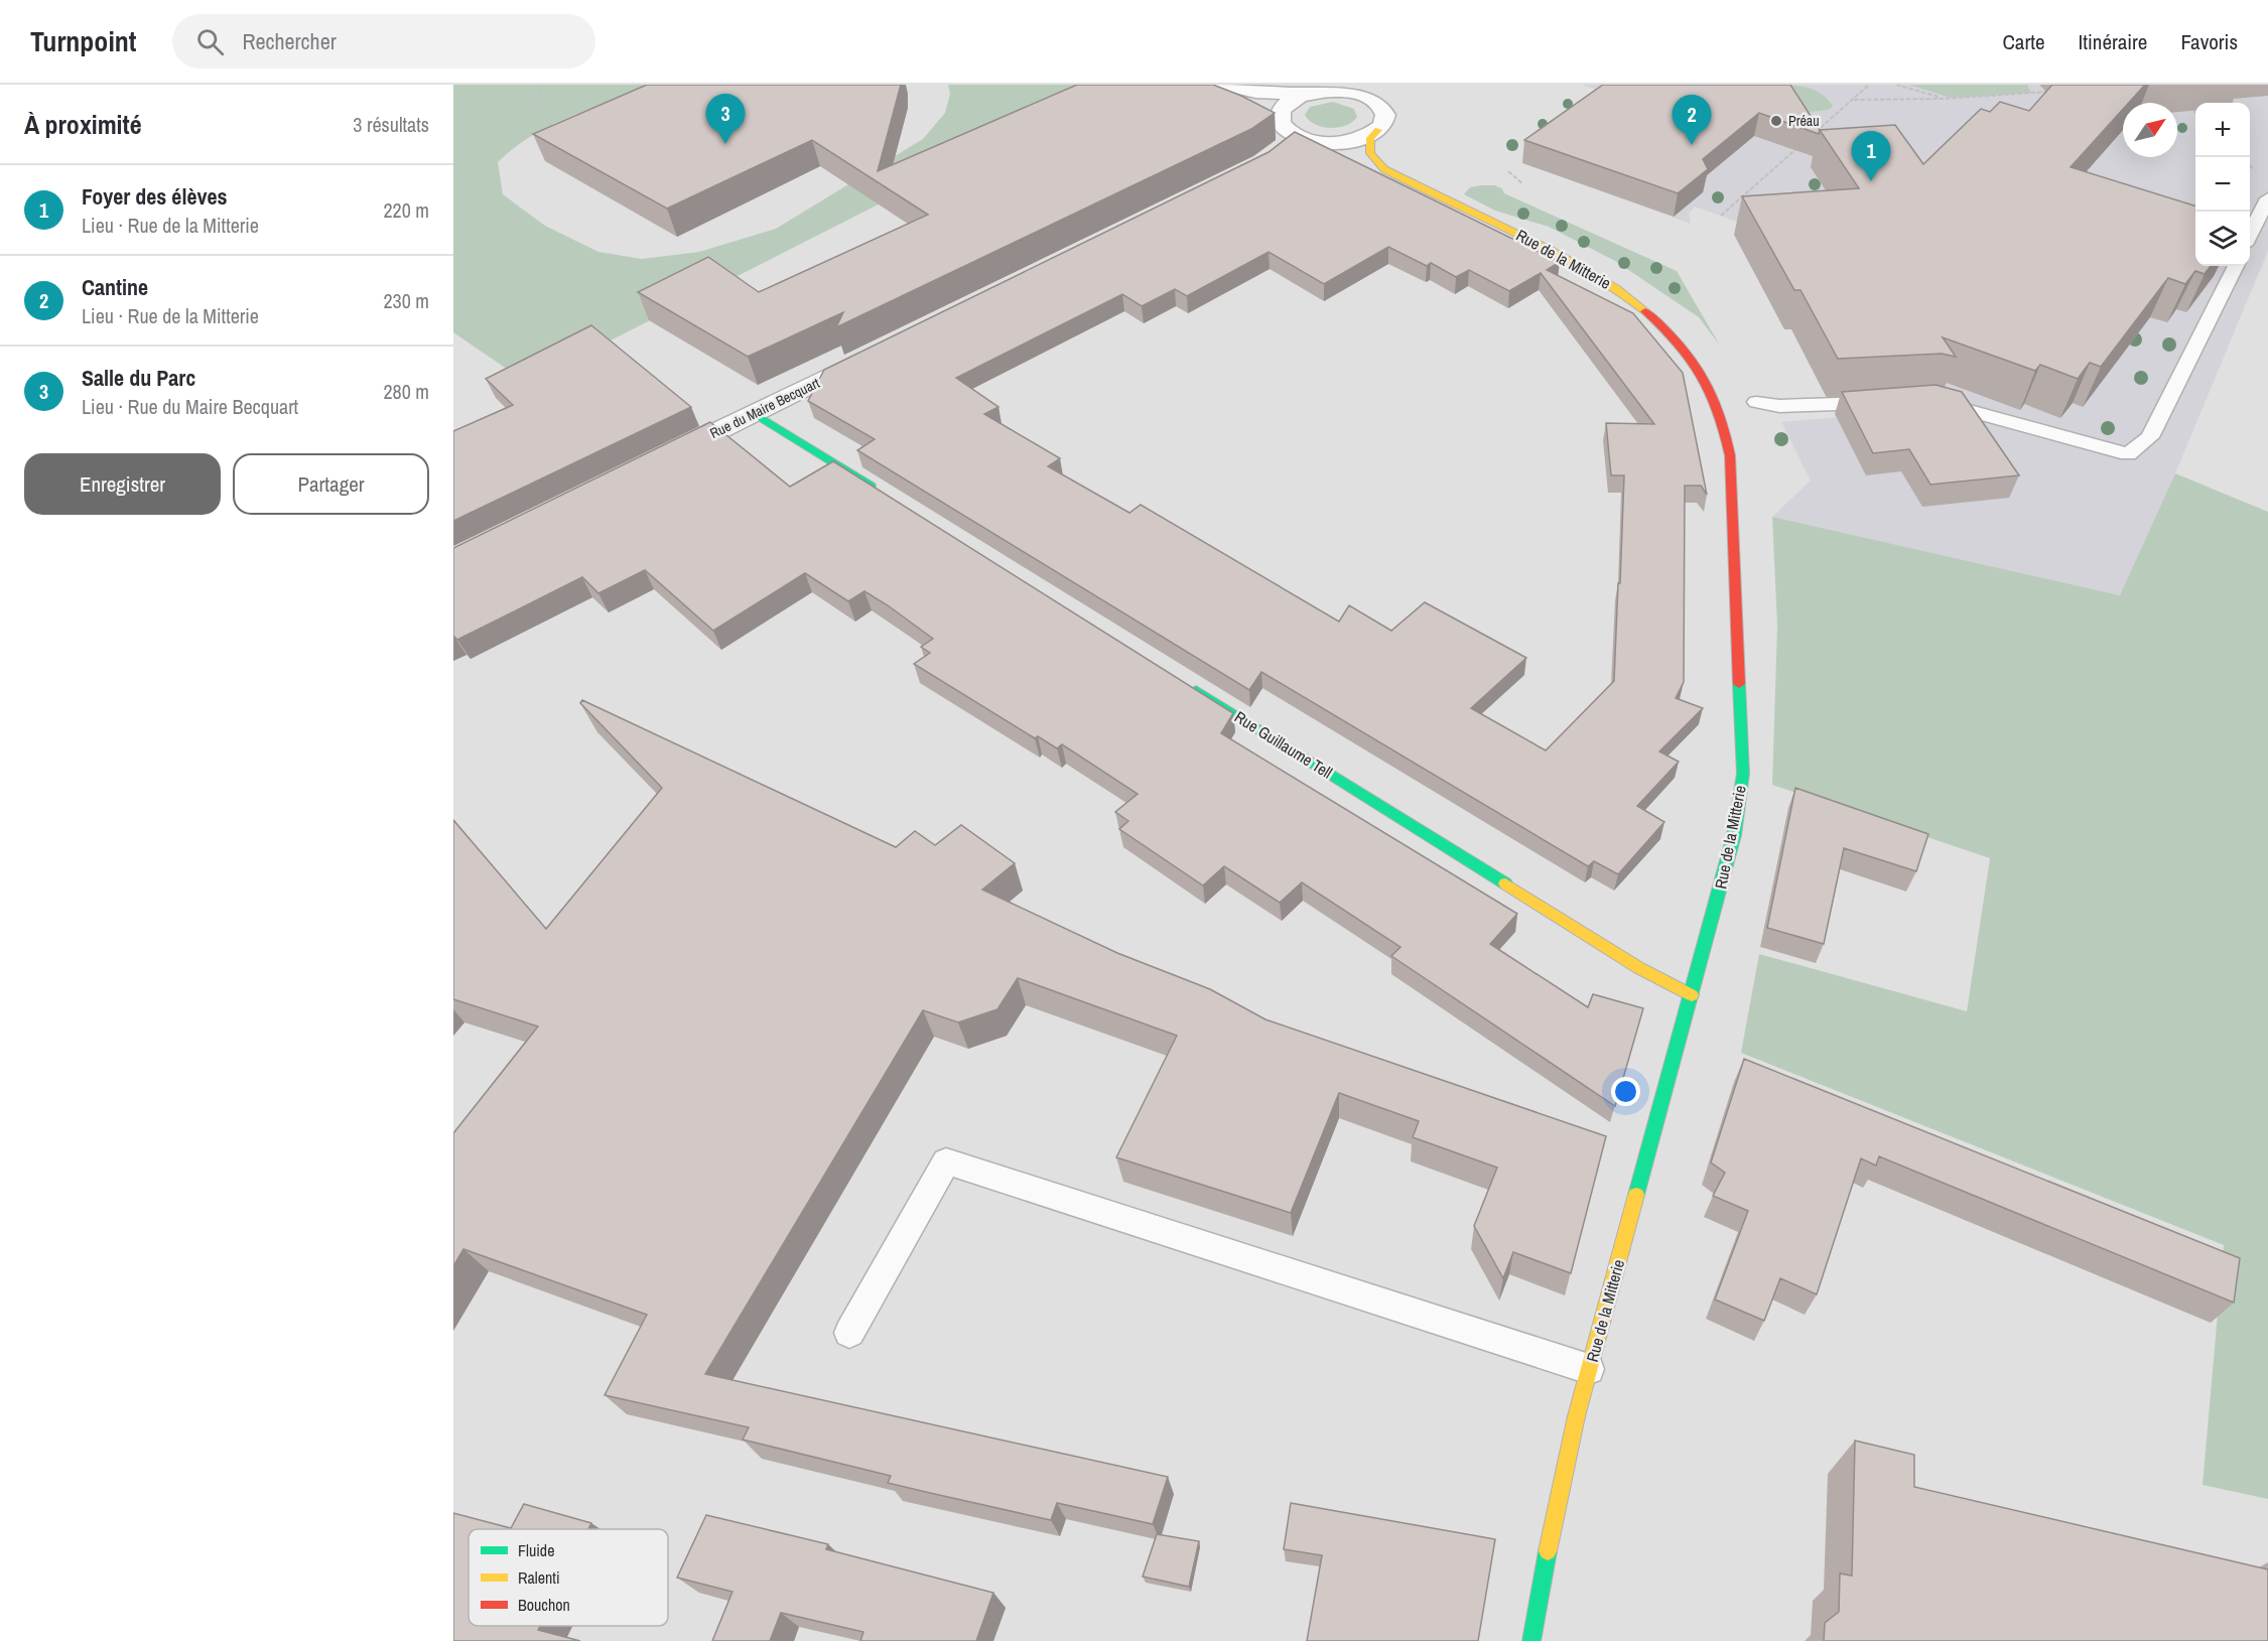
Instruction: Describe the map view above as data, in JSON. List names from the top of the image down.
{
  "streets": {
    "street": ["Rue de la Mitterie", "Rue du Maire Becquart", "Rue Guillaume Tell"]
  },
  "crossings": [
    ["Rue de la Mitterie", "Rue Guillaume Tell"]
  ],
  "places": ["Préau"],
  "legend": ["Fluide", "Ralenti", "Bouchon"],
  "north": "top right",
  "page": {
    "header": "Turnpoint",
    "search": "Rechercher",
    "nav": ["Carte", "Itinéraire", "Favoris"],
    "heading": ["À proximité", "3 résultats"],
    "pins": ["3", "2", "1"],
    "map_buttons": ["+", "−"],
    "list": [
      {
        "mark": "1",
        "name": "Foyer des élèves",
        "note": "Lieu · Rue de la Mitterie",
        "value": "220 m"
      },
      {
        "mark": "2",
        "name": "Cantine",
        "note": "Lieu · Rue de la Mitterie",
        "value": "230 m"
      },
      {
        "mark": "3",
        "name": "Salle du Parc",
        "note": "Lieu · Rue du Maire Becquart",
        "value": "280 m"
      }
    ],
    "buttons": ["Enregistrer", "Partager"]
  }
}
